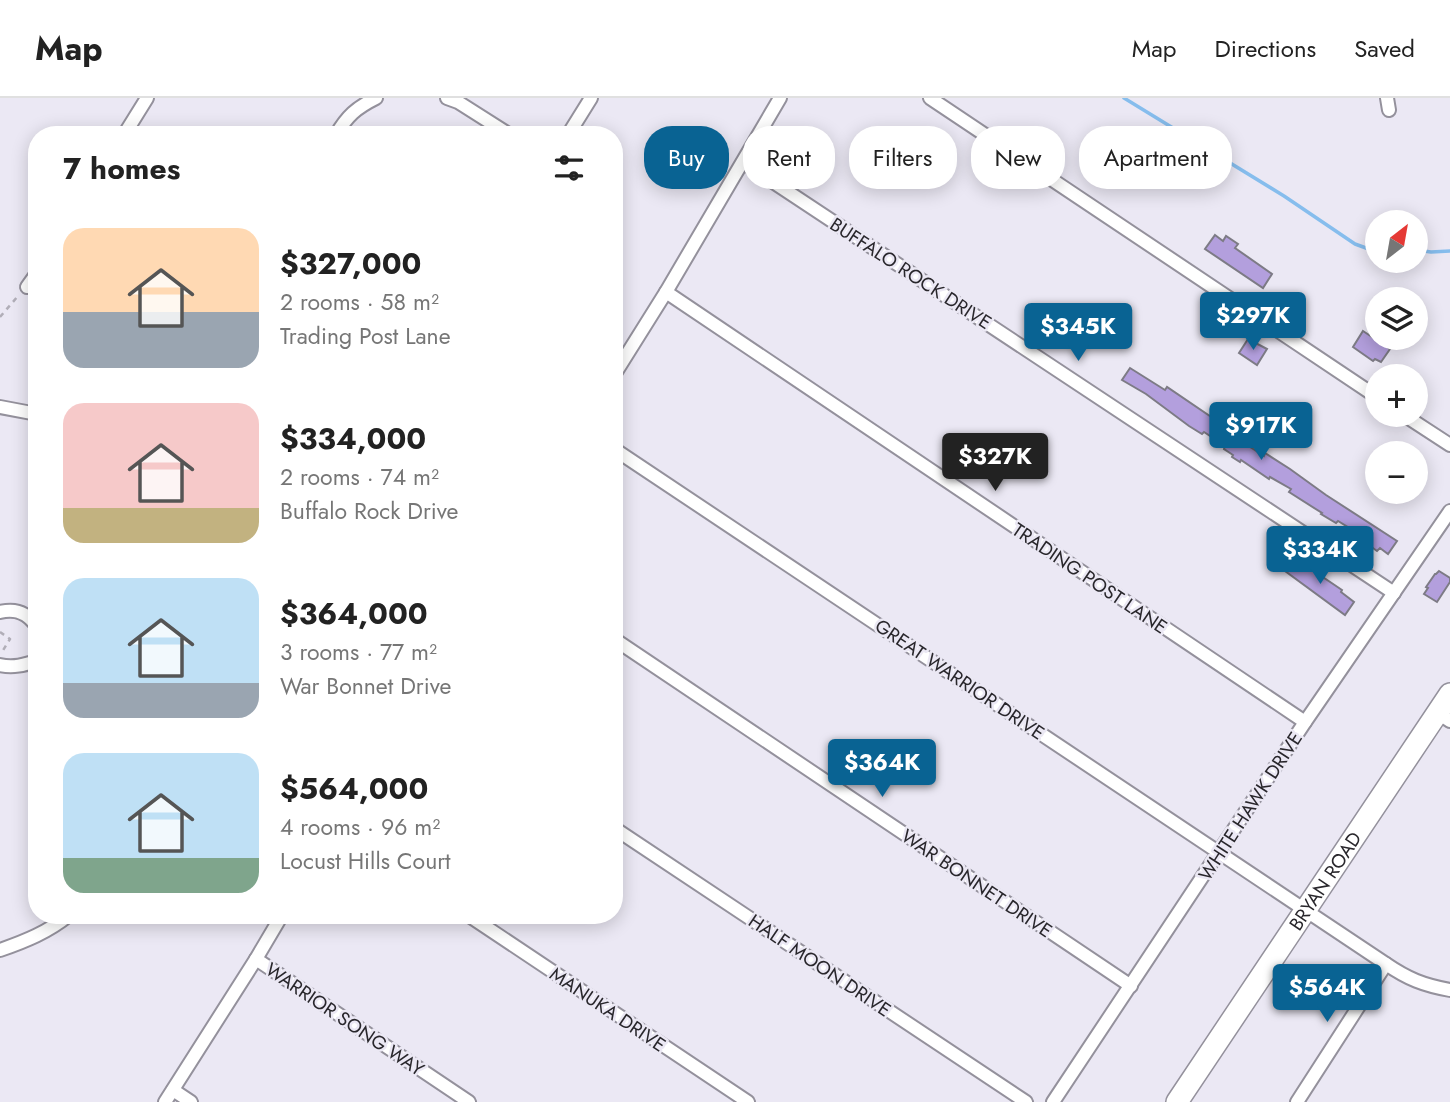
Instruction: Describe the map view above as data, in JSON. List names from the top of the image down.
{
  "streets": {
    "main road": ["BRYAN ROAD"],
    "street": [
      "BUFFALO ROCK DRIVE",
      "TRADING POST LANE",
      "GREAT WARRIOR DRIVE",
      "WHITE HAWK DRIVE",
      "WAR BONNET DRIVE",
      "HALF MOON DRIVE",
      "MANUKA DRIVE",
      "WARRIOR SONG WAY"
    ]
  },
  "crossings": [
    ["BUFFALO ROCK DRIVE", "WHITE HAWK DRIVE"],
    ["TRADING POST LANE", "WHITE HAWK DRIVE"],
    ["GREAT WARRIOR DRIVE", "WHITE HAWK DRIVE"],
    ["GREAT WARRIOR DRIVE", "BRYAN ROAD"],
    ["WHITE HAWK DRIVE", "WAR BONNET DRIVE"]
  ],
  "north": "top right",
  "page": {
    "header": "Map",
    "nav": ["Map", "Directions", "Saved"],
    "chip": [
      "Buy",
      "Rent",
      "Filters",
      "New",
      "Apartment"
    ],
    "heading": "7 homes",
    "map_buttons": ["+", "−"],
    "list": [
      {
        "name": "$327,000",
        "note": "2 rooms · 58 m² · Trading Post Lane"
      },
      {
        "name": "$334,000",
        "note": "2 rooms · 74 m² · Buffalo Rock Drive"
      },
      {
        "name": "$364,000",
        "note": "3 rooms · 77 m² · War Bonnet Drive"
      },
      {
        "name": "$564,000",
        "note": "4 rooms · 96 m² · Locust Hills Court"
      }
    ],
    "price": [
      "$297K",
      "$345K",
      "$917K",
      "$327K",
      "$334K",
      "$364K",
      "$564K"
    ]
  }
}
